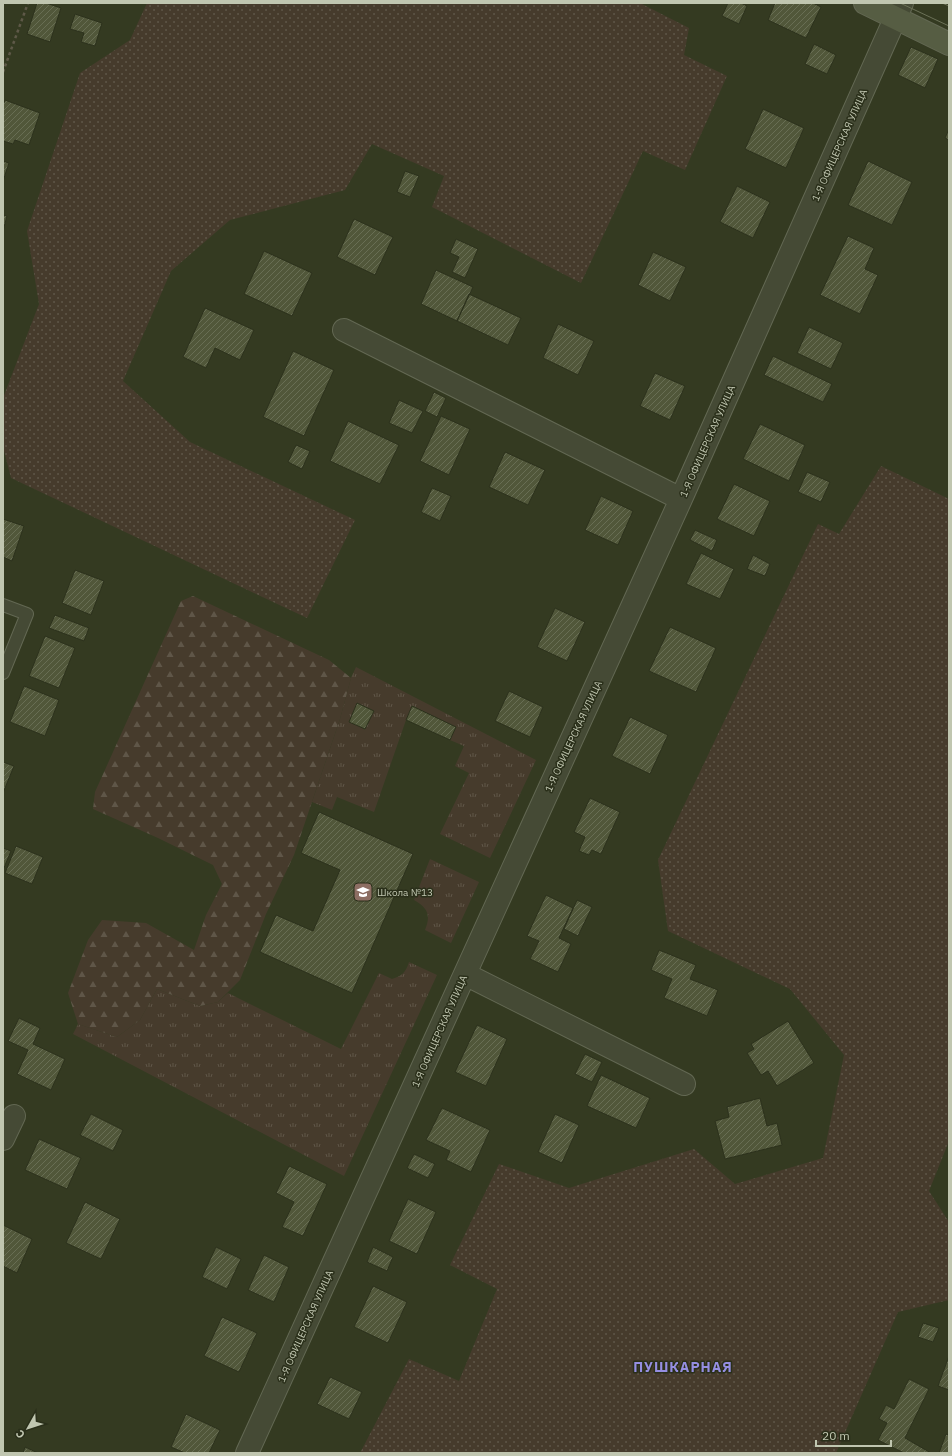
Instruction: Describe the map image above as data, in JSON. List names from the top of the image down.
{
  "streets": {
    "street": ["1-Я ОФИЦЕРСКАЯ УЛИЦА"]
  },
  "districts": ["ПУШКАРНАЯ"],
  "places": {
    "school or university": ["Школа №13"]
  },
  "scale_bar": "20 m",
  "north": "bottom left"
}
